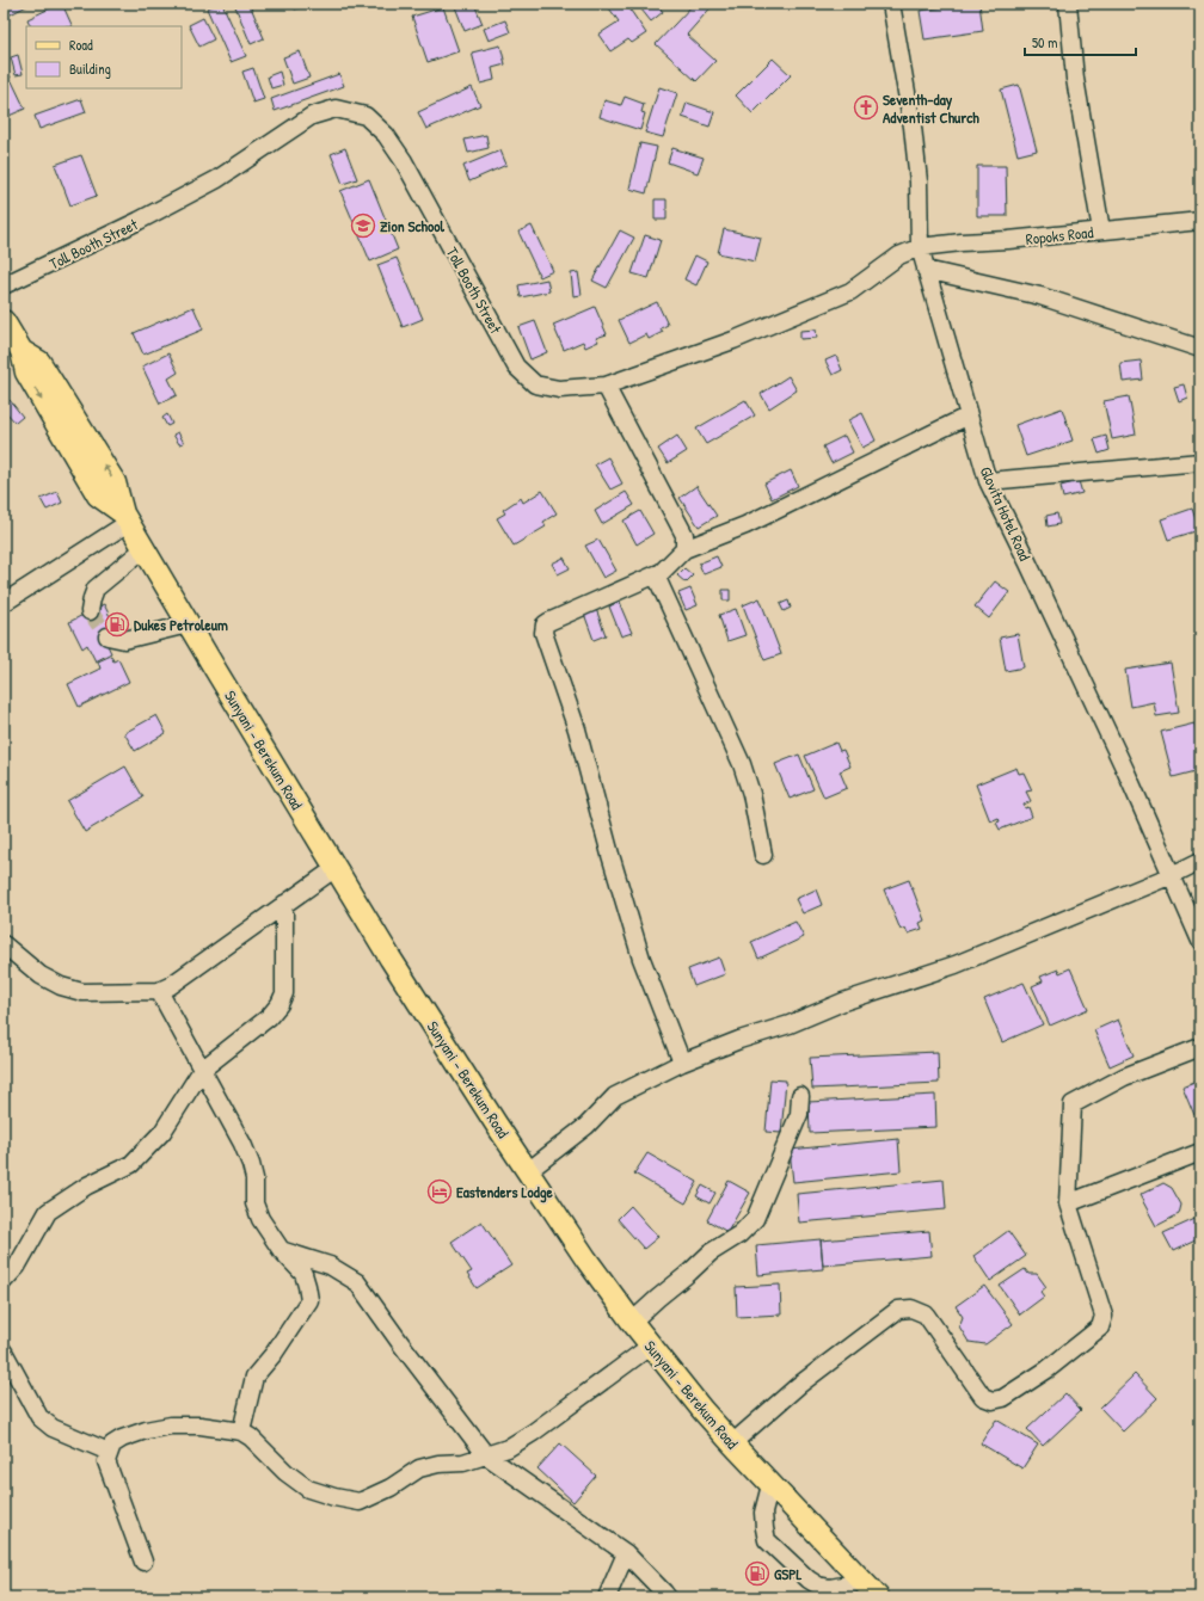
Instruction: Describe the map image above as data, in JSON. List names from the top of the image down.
{
  "streets": {
    "main road": ["Sunyani - Berekum Road"],
    "street": ["Ropoks Road", "Toll Booth Street", "Glovita Hotel Road"]
  },
  "crossings": [
    ["Ropoks Road", "Toll Booth Street"],
    ["Ropoks Road", "Glovita Hotel Road"],
    ["Toll Booth Street", "Glovita Hotel Road"]
  ],
  "places": {
    "church": ["Seventh-day Adventist Church"],
    "school or university": ["Zion School"],
    "fuel station": ["Dukes Petroleum", "GSPL"],
    "hotel": ["Eastenders Lodge"]
  },
  "legend": ["Road", "Building"],
  "scale_bar": "50 m"
}
